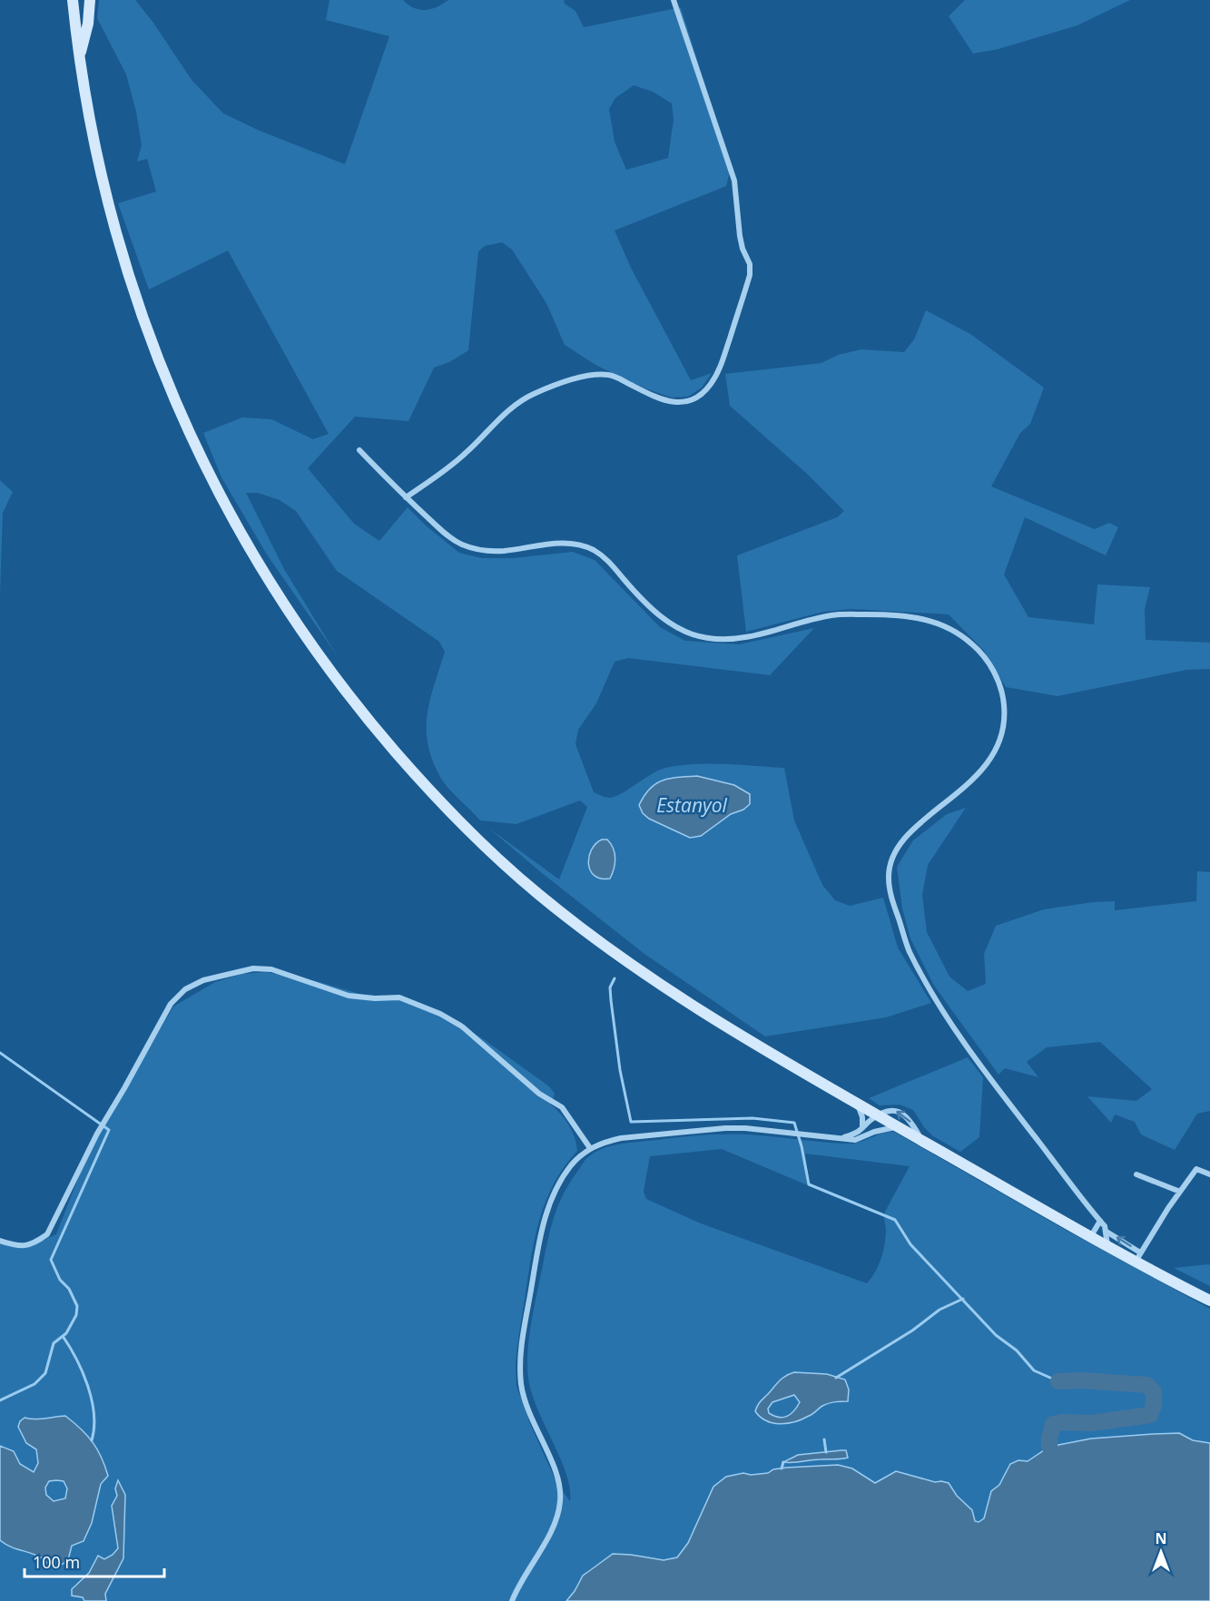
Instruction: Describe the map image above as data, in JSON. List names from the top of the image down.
{
  "water": ["Estanyol"],
  "scale_bar": "100 m",
  "north": "top"
}
